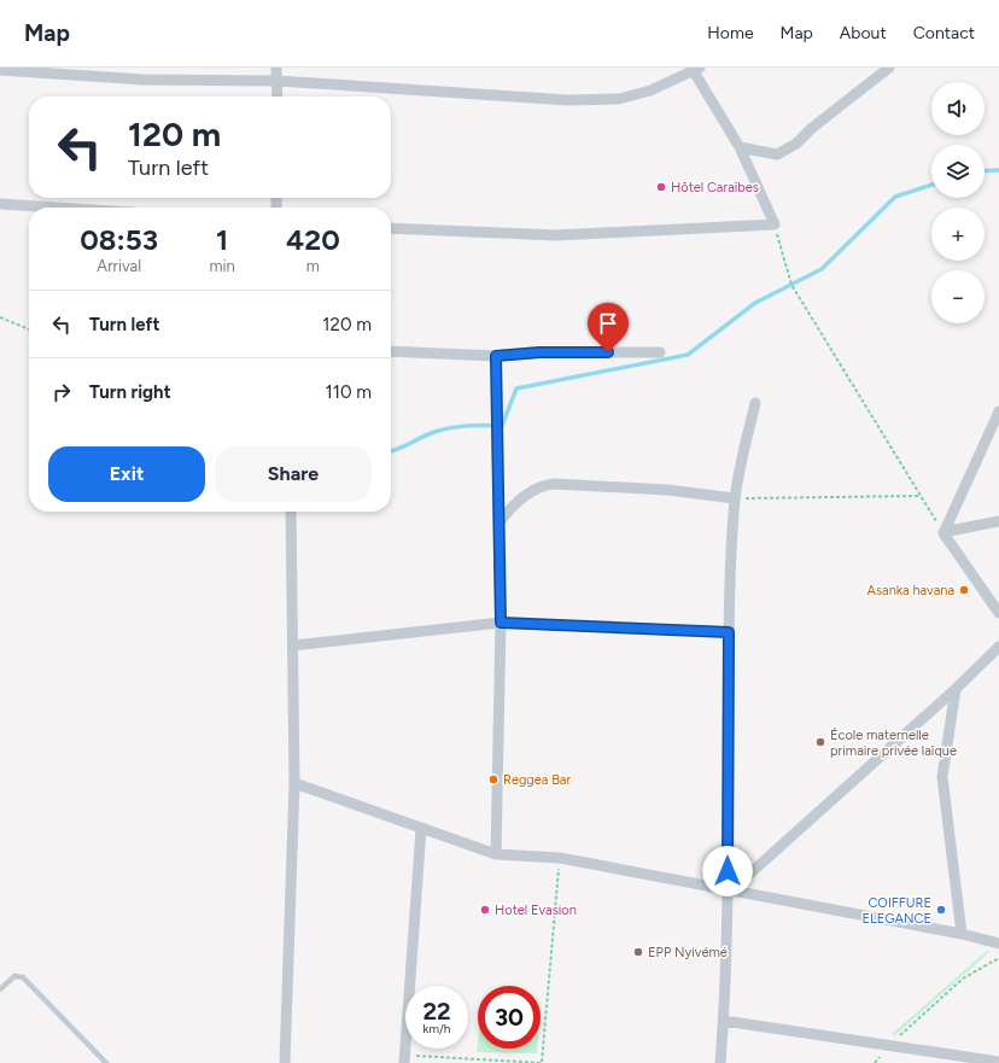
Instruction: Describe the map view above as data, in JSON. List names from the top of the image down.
{
  "places": [
    "Hôtel Caraïbes",
    "Asanka havana",
    "École maternelle primaire privée laïque",
    "Reggea Bar",
    "Hotel Evasion",
    "COIFFURE ELEGANCE",
    "EPP Nyivémé"
  ],
  "page": {
    "header": "Map",
    "nav": [
      "Home",
      "Map",
      "About",
      "Contact"
    ],
    "map_buttons": ["+", "−"],
    "turn": ["120 m", "Turn left"],
    "eta": [
      "08:53",
      "Arrival",
      "1",
      "min",
      "420",
      "m"
    ],
    "list": [
      {
        "name": "Turn left",
        "value": "120 m"
      },
      {
        "name": "Turn right",
        "value": "110 m"
      }
    ],
    "buttons": ["Exit", "Share"],
    "speed": "22 km/h",
    "limit": "30"
  }
}
